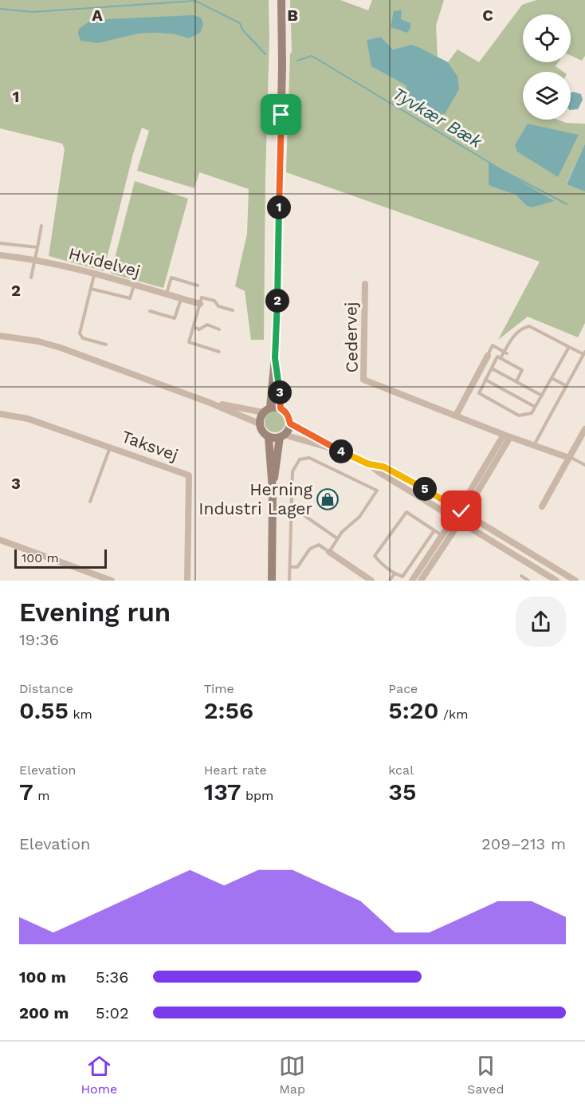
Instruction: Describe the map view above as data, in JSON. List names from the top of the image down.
{
  "streets": {
    "street": ["Hvidelvej", "Cedervej", "Taksvej"]
  },
  "water": ["Tyvkær Bæk"],
  "places": {
    "shop": ["Herning Industri Lager"]
  },
  "scale_bar": "100 m",
  "page": {
    "pins": [
      "1",
      "2",
      "3",
      "4",
      "5"
    ],
    "scale": "100 m",
    "heading": ["Evening run", "19:36"],
    "stats": [
      ["Distance", "0.55 km"],
      ["Time", "2:56"],
      ["Pace", "5:20 /km"],
      ["Elevation", "7 m"],
      ["Heart rate", "137 bpm"],
      ["kcal", "35"]
    ],
    "chart": ["Elevation", "209–213 m"],
    "list": [
      {
        "name": "100 m",
        "note": "5:36"
      },
      {
        "name": "200 m",
        "note": "5:02"
      }
    ],
    "tabs": ["Home", "Map", "Saved"]
  },
  "grid": {
    "columns": ["A", "B", "C"],
    "rows": ["1", "2", "3"]
  }
}
